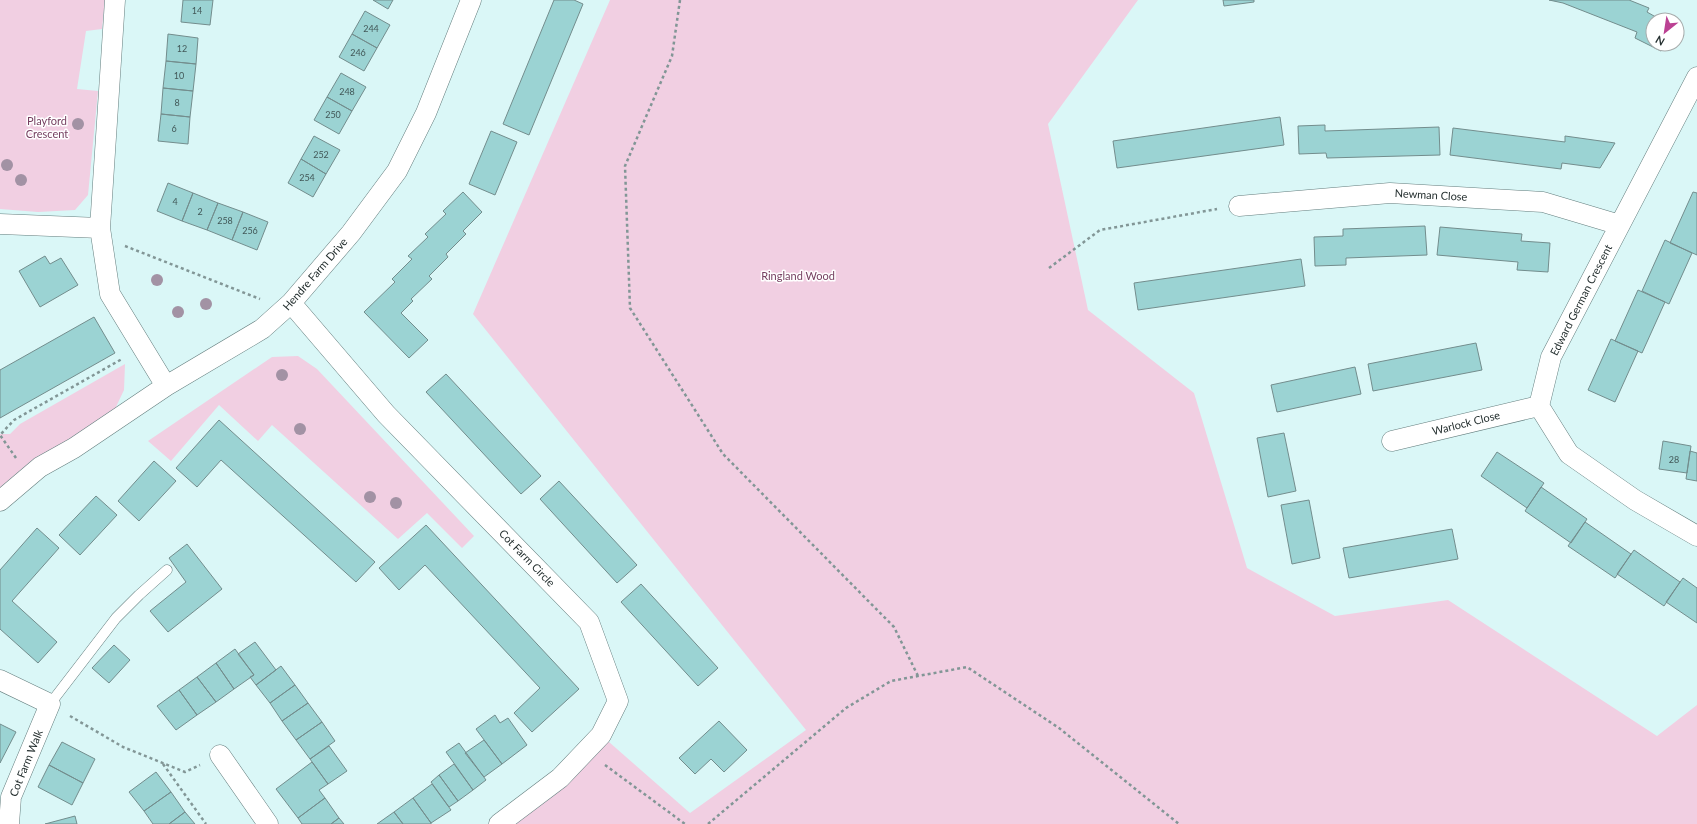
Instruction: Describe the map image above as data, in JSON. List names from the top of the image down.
{
  "streets": {
    "street": [
      "Newman Close",
      "Hendre Farm Drive",
      "Edward German Crescent",
      "Warlock Close",
      "Cot Farm Circle",
      "Cot Farm Walk"
    ]
  },
  "crossings": [
    ["Newman Close", "Edward German Crescent"],
    ["Hendre Farm Drive", "Cot Farm Circle"],
    ["Edward German Crescent", "Warlock Close"]
  ],
  "parks": ["Playford Crescent", "Ringland Wood"],
  "house_numbers": [
    "14",
    "244",
    "12",
    "246",
    "10",
    "248",
    "8",
    "250",
    "6",
    "252",
    "254",
    "4",
    "2",
    "258",
    "256",
    "28"
  ],
  "north": "bottom left"
}
